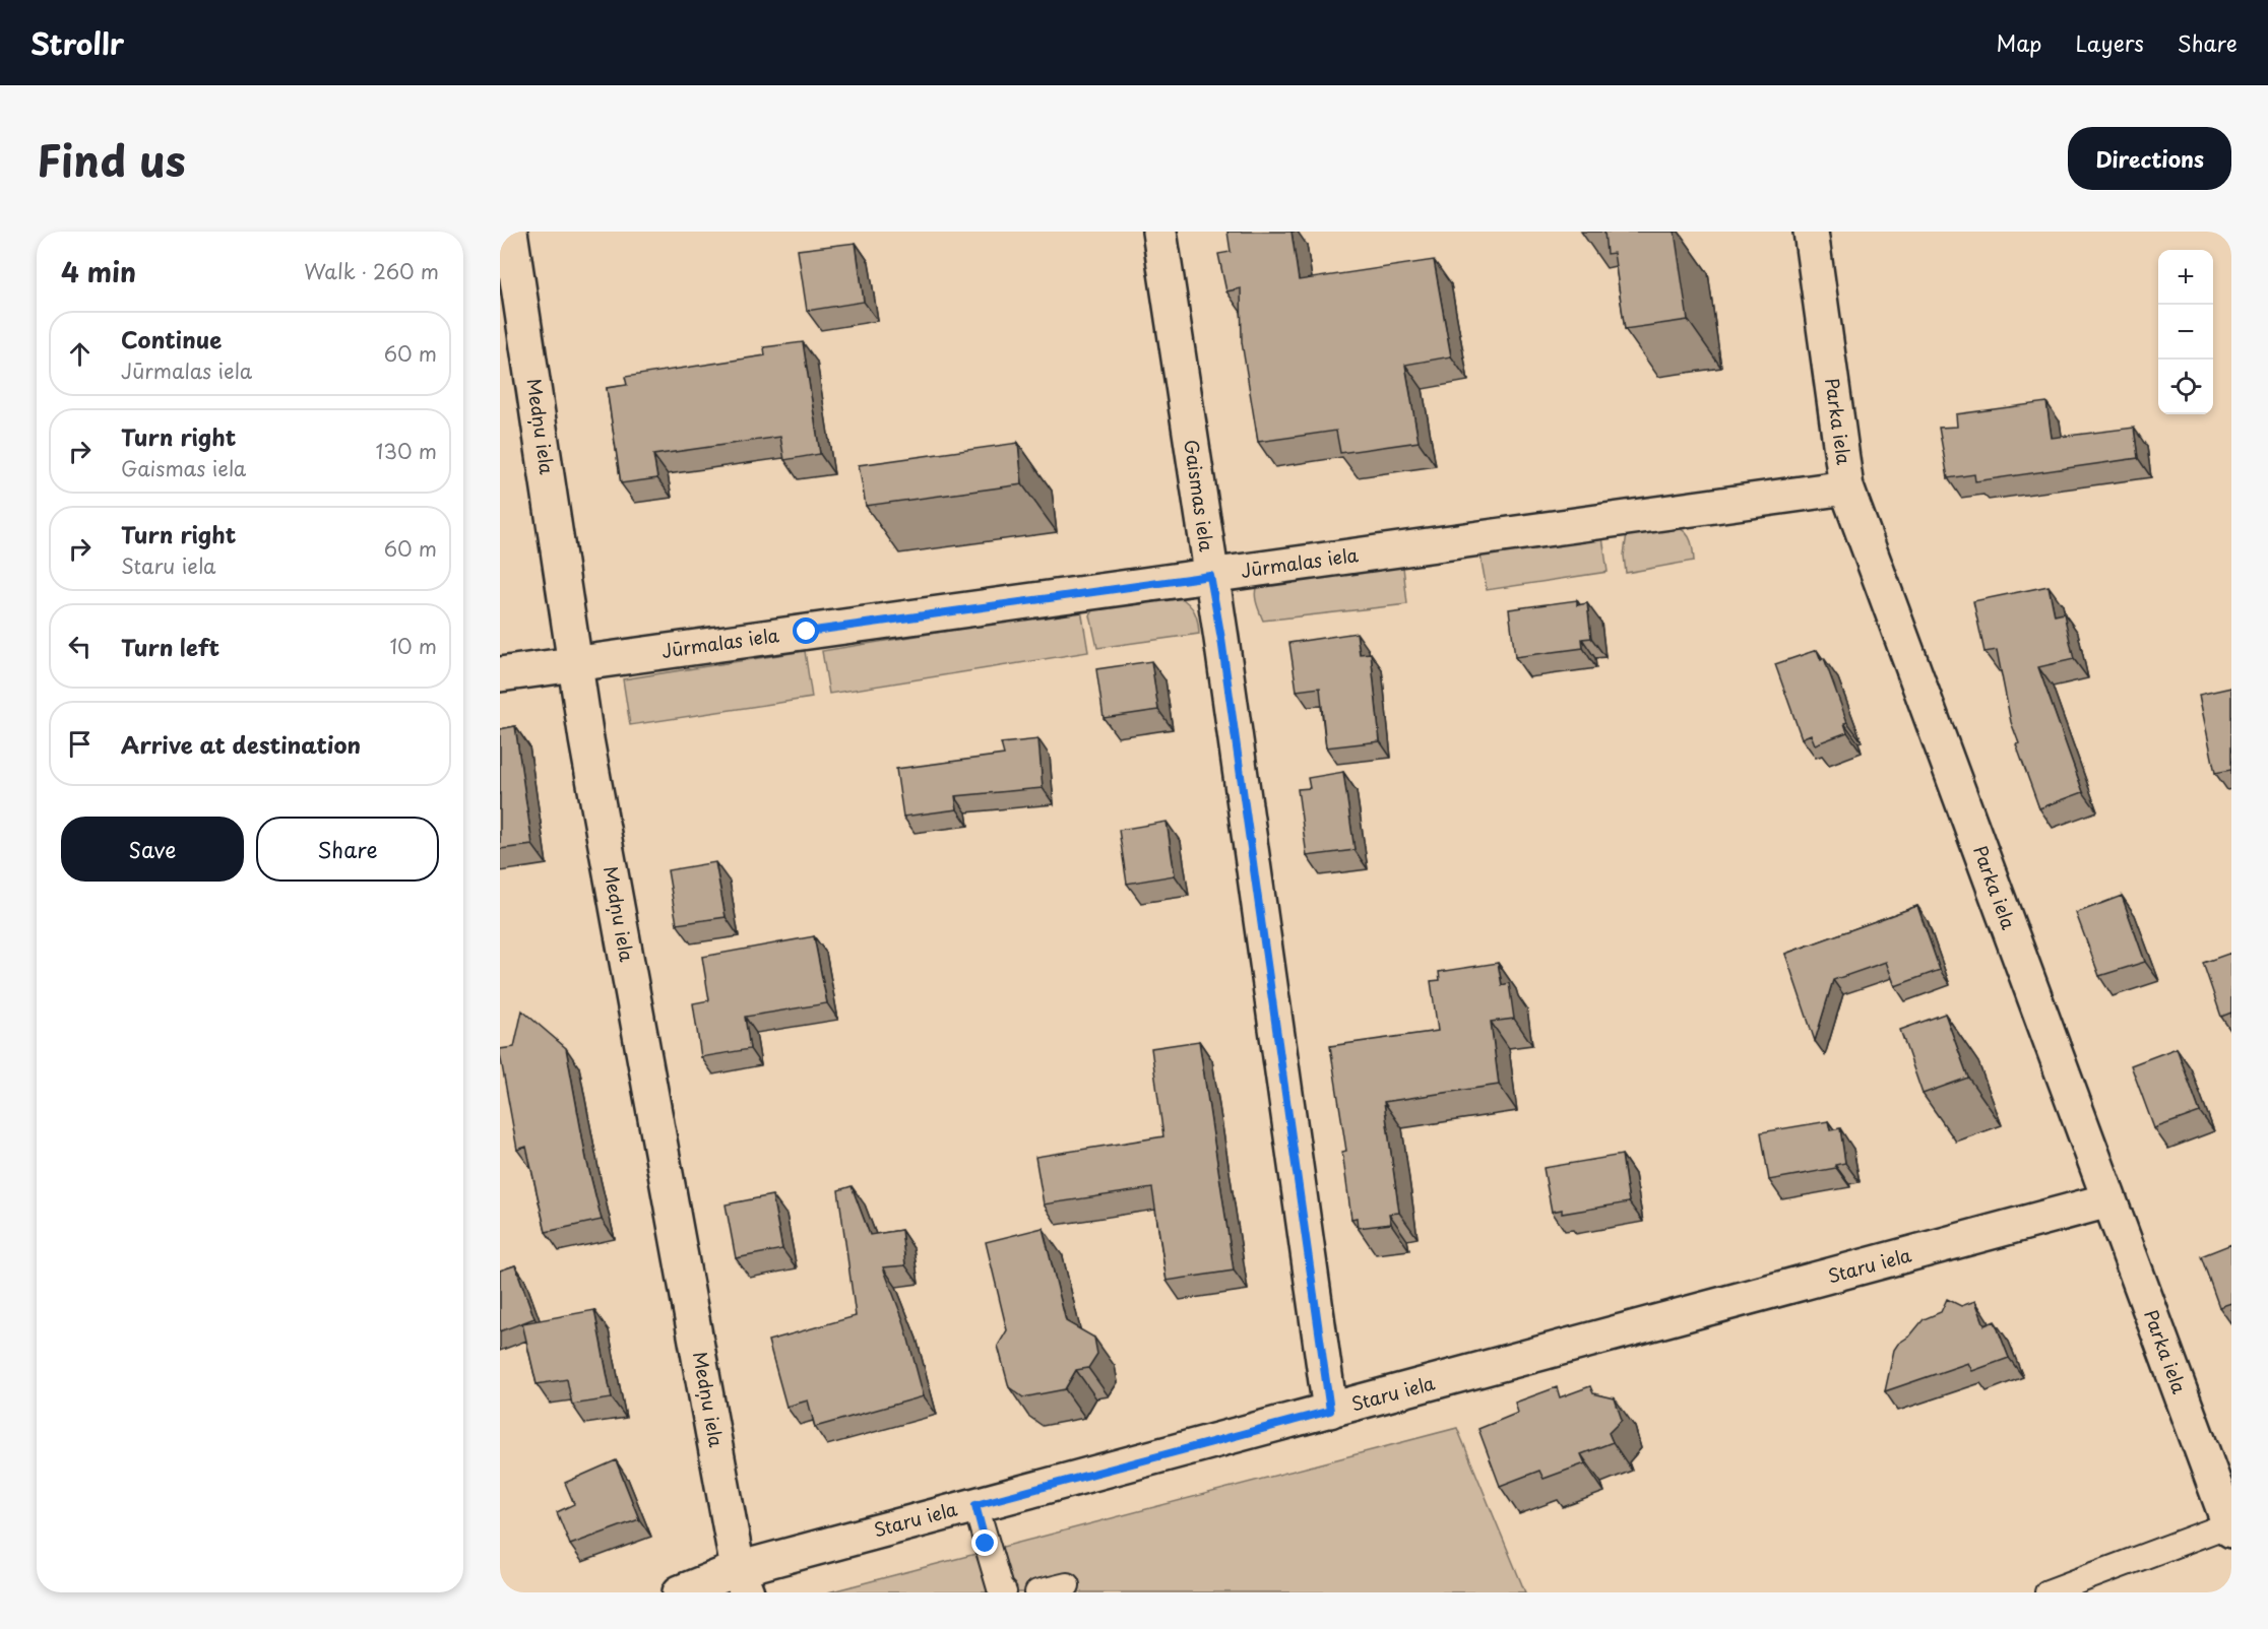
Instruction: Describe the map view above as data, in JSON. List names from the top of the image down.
{
  "streets": {
    "street": [
      "Parka iela",
      "Medņu iela",
      "Gaismas iela",
      "Jūrmalas iela",
      "Staru iela"
    ]
  },
  "crossings": [
    ["Parka iela", "Jūrmalas iela"],
    ["Parka iela", "Staru iela"],
    ["Medņu iela", "Jūrmalas iela"],
    ["Medņu iela", "Staru iela"],
    ["Gaismas iela", "Jūrmalas iela"],
    ["Gaismas iela", "Staru iela"]
  ],
  "page": {
    "header": "Strollr",
    "nav": ["Map", "Layers", "Share"],
    "title": "Find us",
    "buttons": [
      "Directions",
      ["Save", "Share"]
    ],
    "heading": ["4 min", "Walk · 260 m"],
    "map_buttons": ["+", "−"],
    "list": [
      ["Continue", "Jūrmalas iela", "60 m"],
      ["Turn right", "Gaismas iela", "130 m"],
      ["Turn right", "Staru iela", "60 m"],
      ["Turn left", "10 m"],
      "Arrive at destination"
    ]
  }
}
